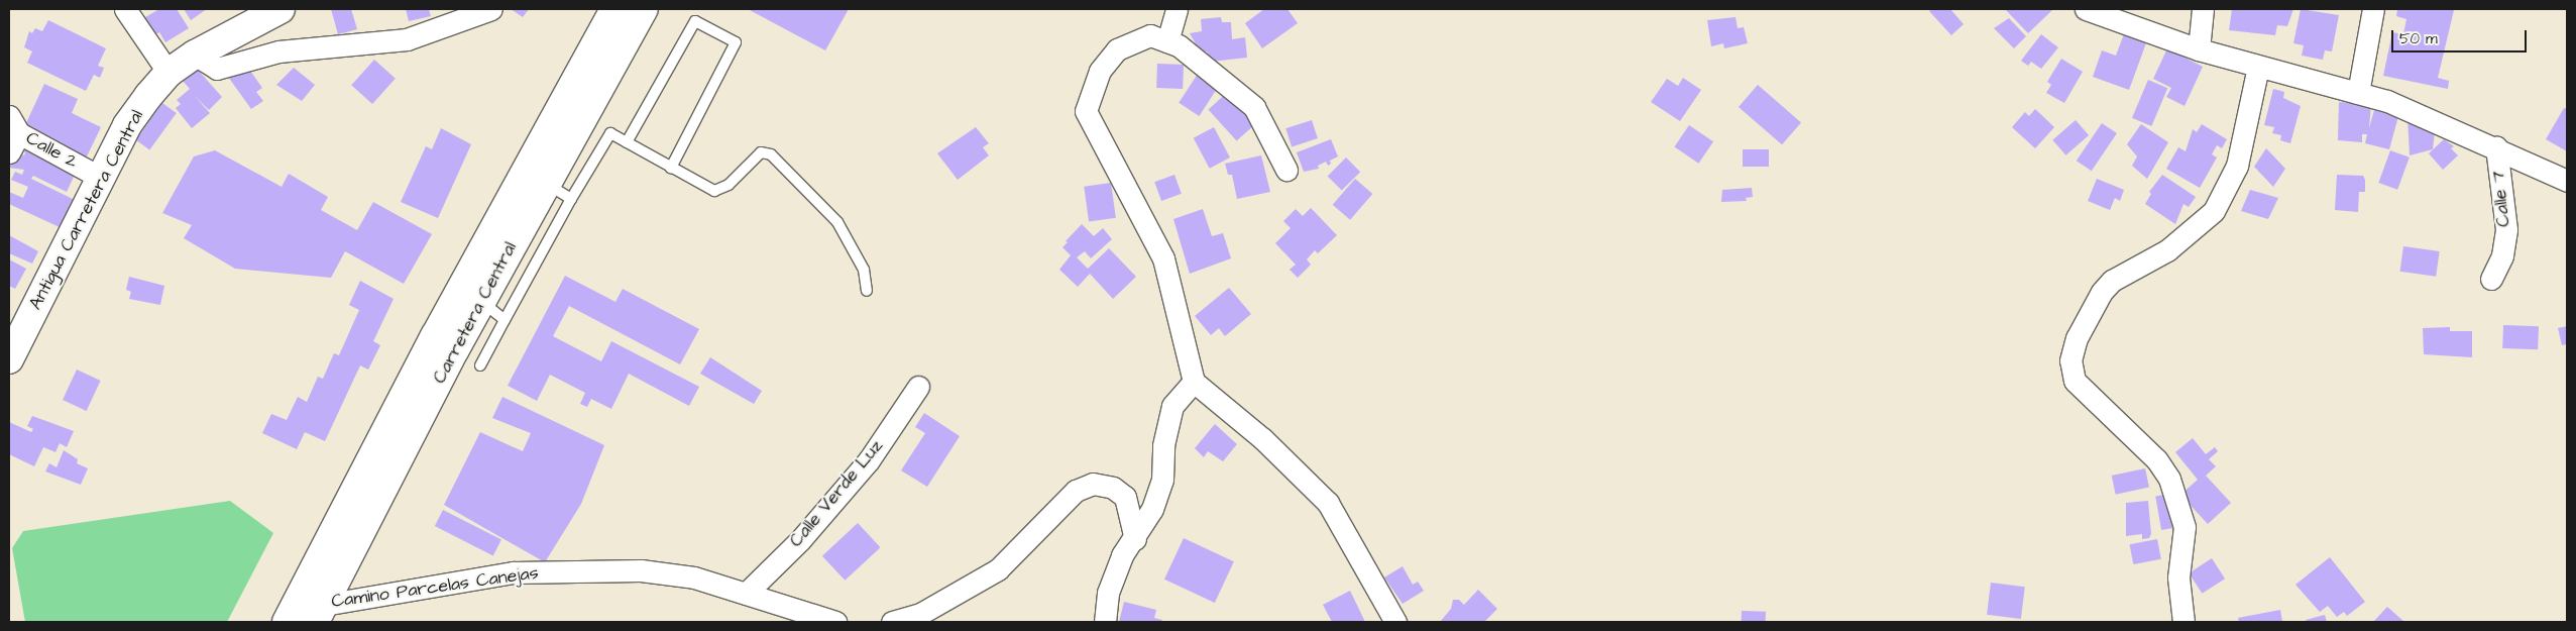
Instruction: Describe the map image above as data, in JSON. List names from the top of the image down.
{
  "streets": {
    "main road": ["Antigua Carretera Central", "Carretera Central"],
    "street": [
      "Calle 2",
      "Calle 7",
      "Calle Verde Luz",
      "Camino Parcelas Canejas"
    ]
  },
  "crossings": [
    ["Calle 2", "Antigua Carretera Central"],
    ["Carretera Central", "Camino Parcelas Canejas"],
    ["Calle Verde Luz", "Camino Parcelas Canejas"]
  ],
  "scale_bar": "50 m"
}
